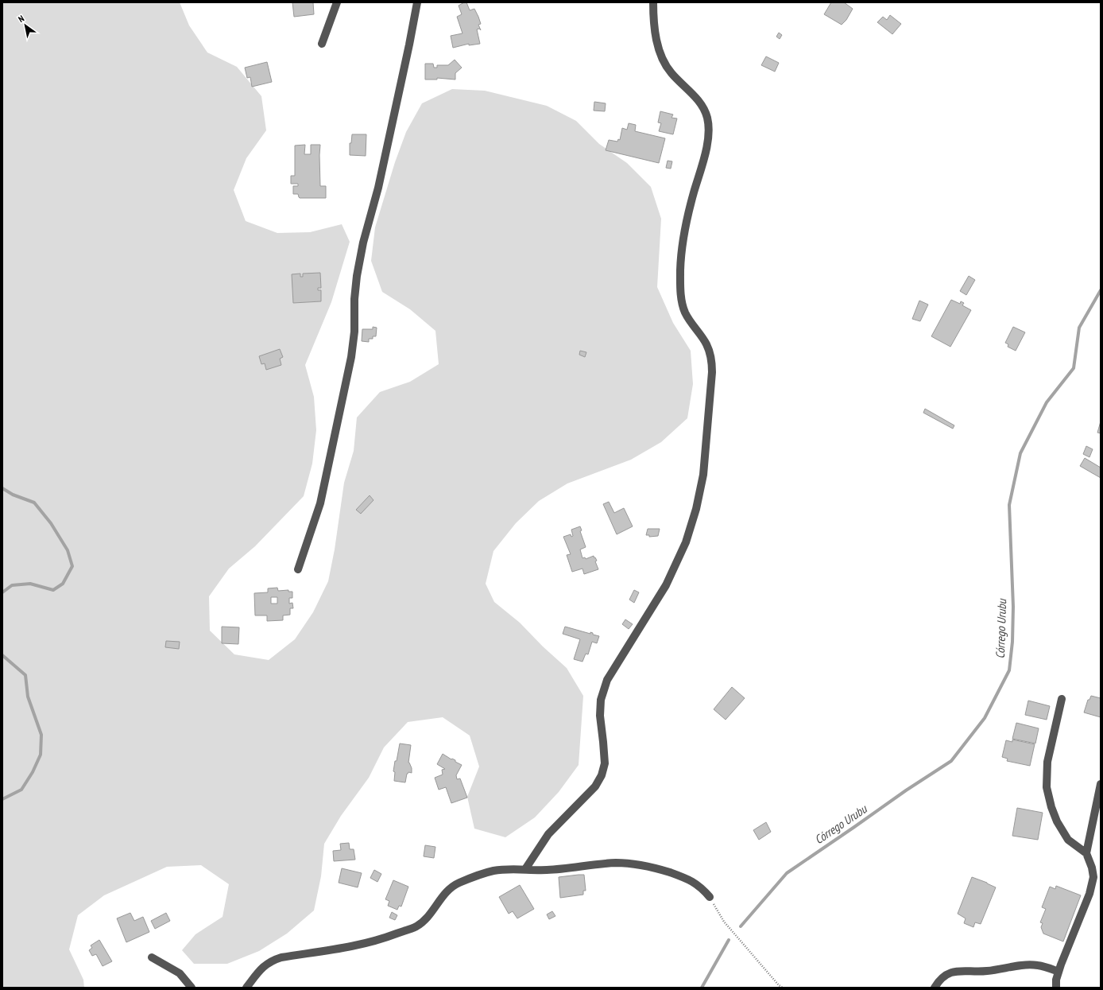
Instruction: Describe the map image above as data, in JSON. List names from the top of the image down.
{
  "water": ["Córrego Urubu"],
  "north": "top left"
}
